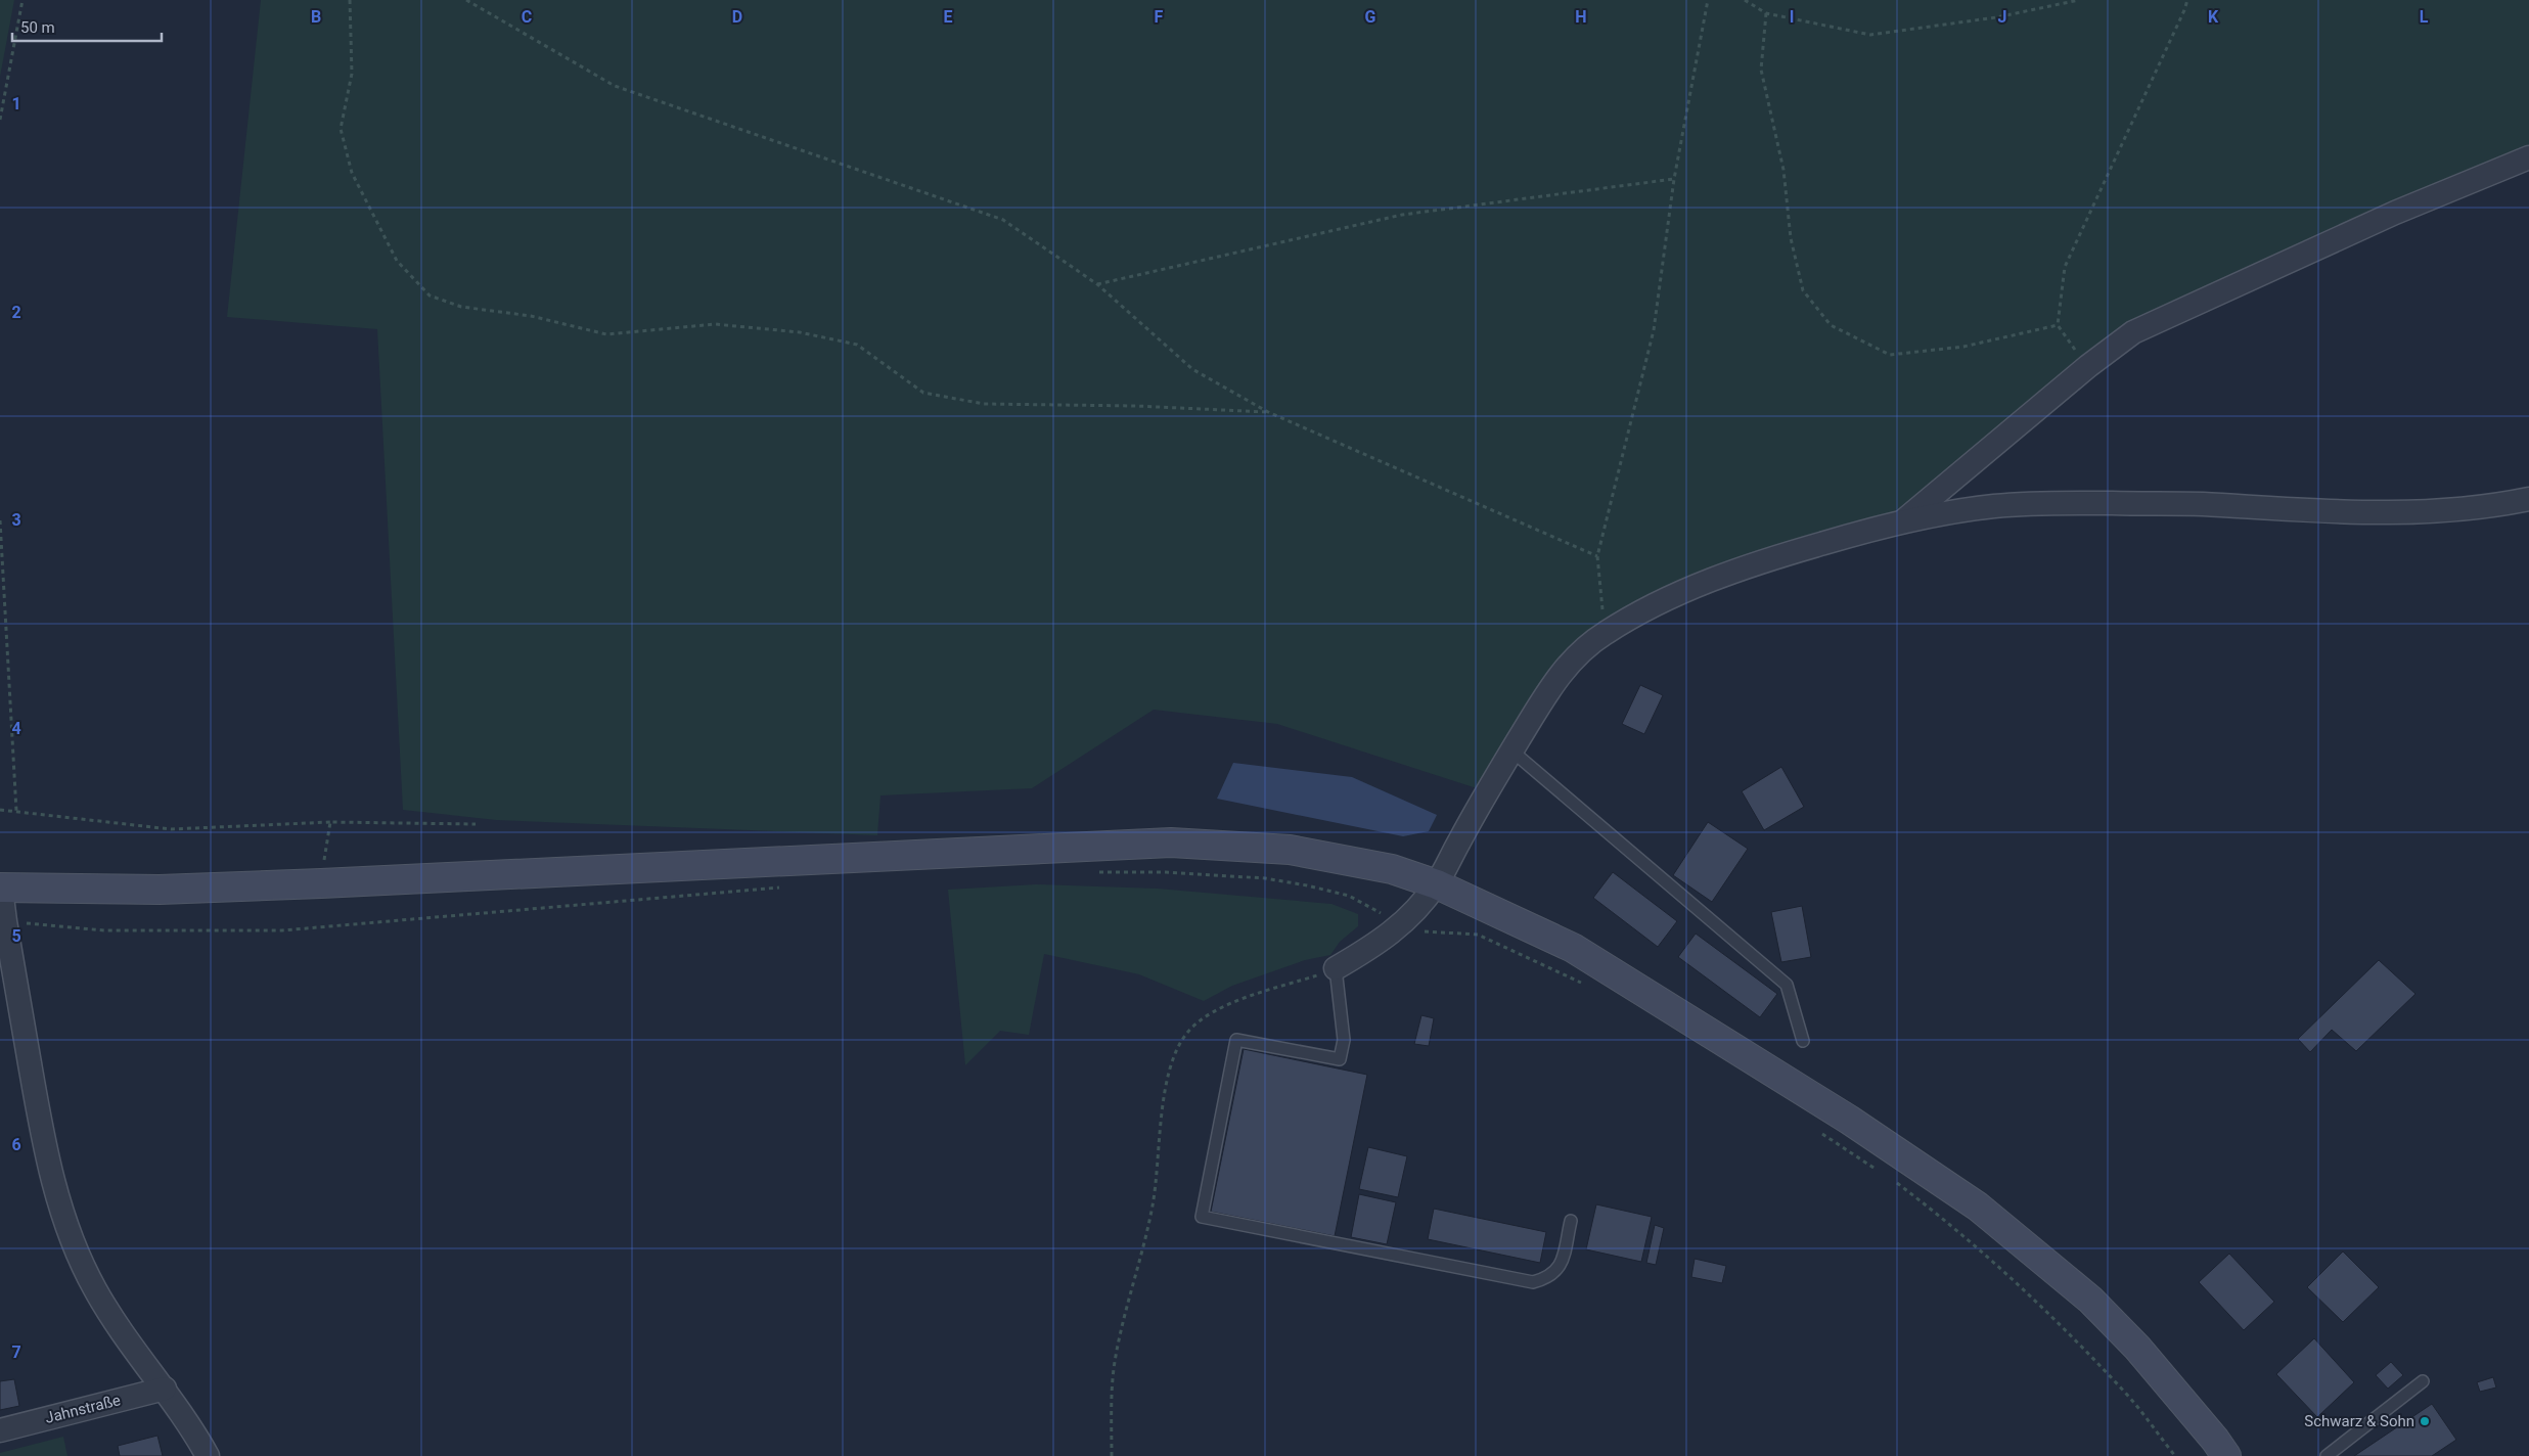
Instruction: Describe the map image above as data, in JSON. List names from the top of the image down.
{
  "streets": {
    "street": ["Jahnstraße"]
  },
  "places": ["Schwarz & Sohn"],
  "scale_bar": "50 m",
  "grid": {
    "columns": [
      "B",
      "C",
      "D",
      "E",
      "F",
      "G",
      "H",
      "I",
      "J",
      "K",
      "L"
    ],
    "rows": [
      "1",
      "2",
      "3",
      "4",
      "5",
      "6",
      "7"
    ]
  }
}
